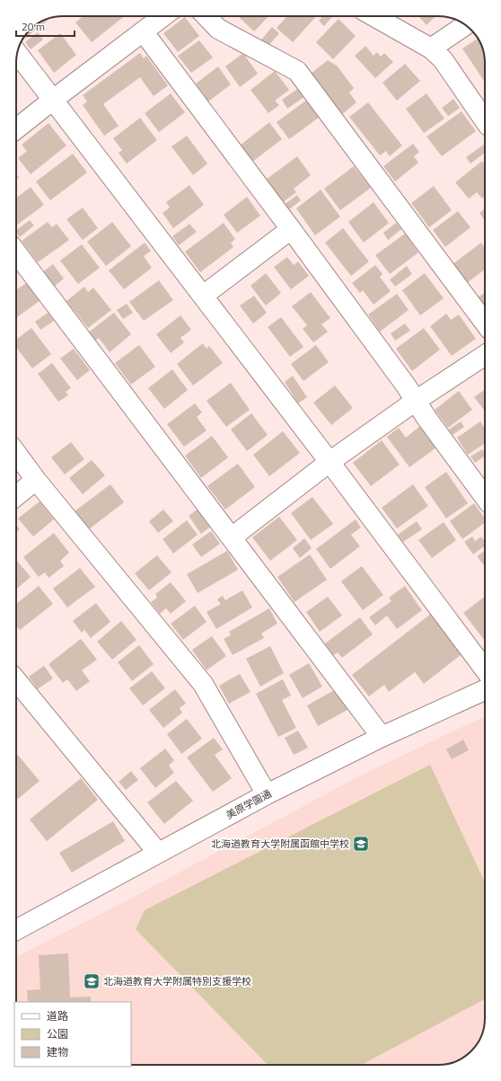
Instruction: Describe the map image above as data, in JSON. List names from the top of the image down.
{
  "streets": {
    "street": ["美原学園通"]
  },
  "places": {
    "school or university": ["北海道教育大学附属函館中学校", "北海道教育大学附属特別支援学校"]
  },
  "legend": ["道路", "公園", "建物"],
  "scale_bar": "20 m"
}
